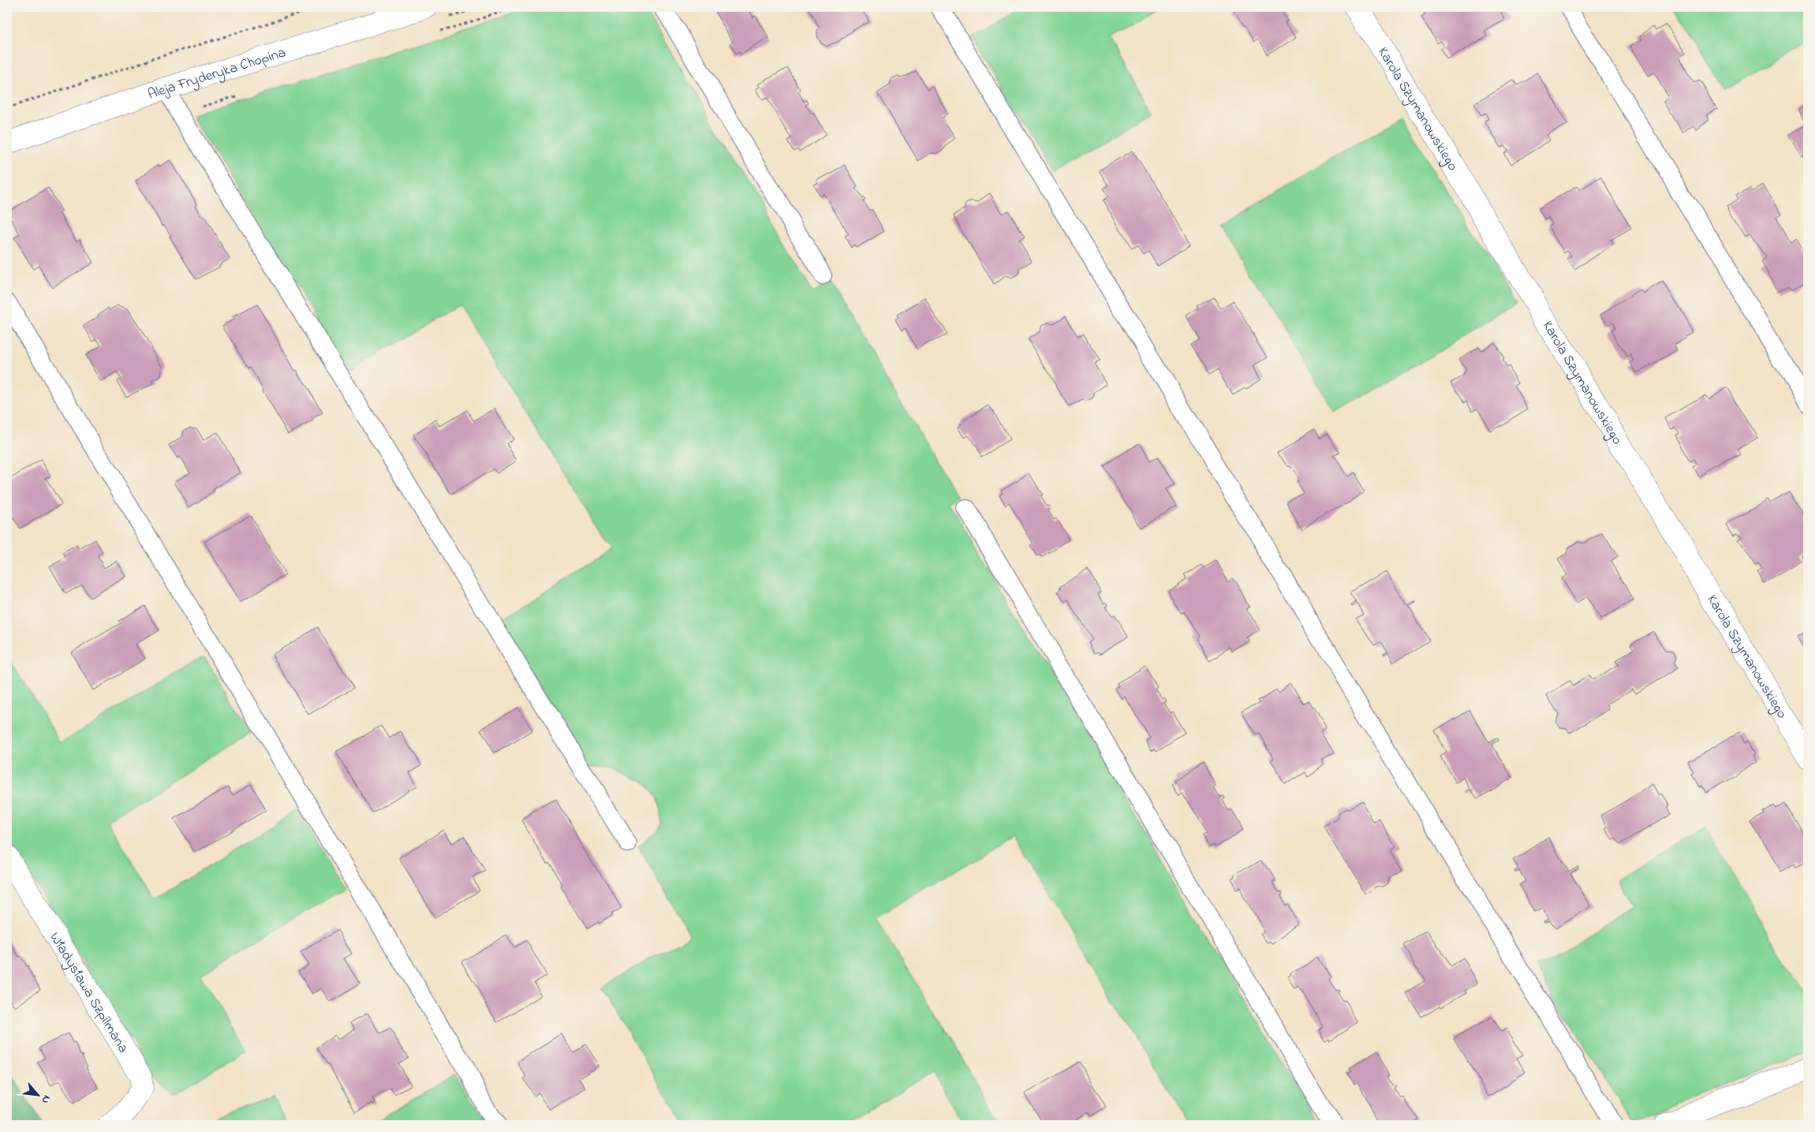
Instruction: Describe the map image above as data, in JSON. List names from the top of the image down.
{
  "streets": {
    "street": ["Aleja Fryderyka Chopina", "Karola Szymanowskiego", "Władysława Szpilmana"]
  },
  "north": "bottom right"
}
